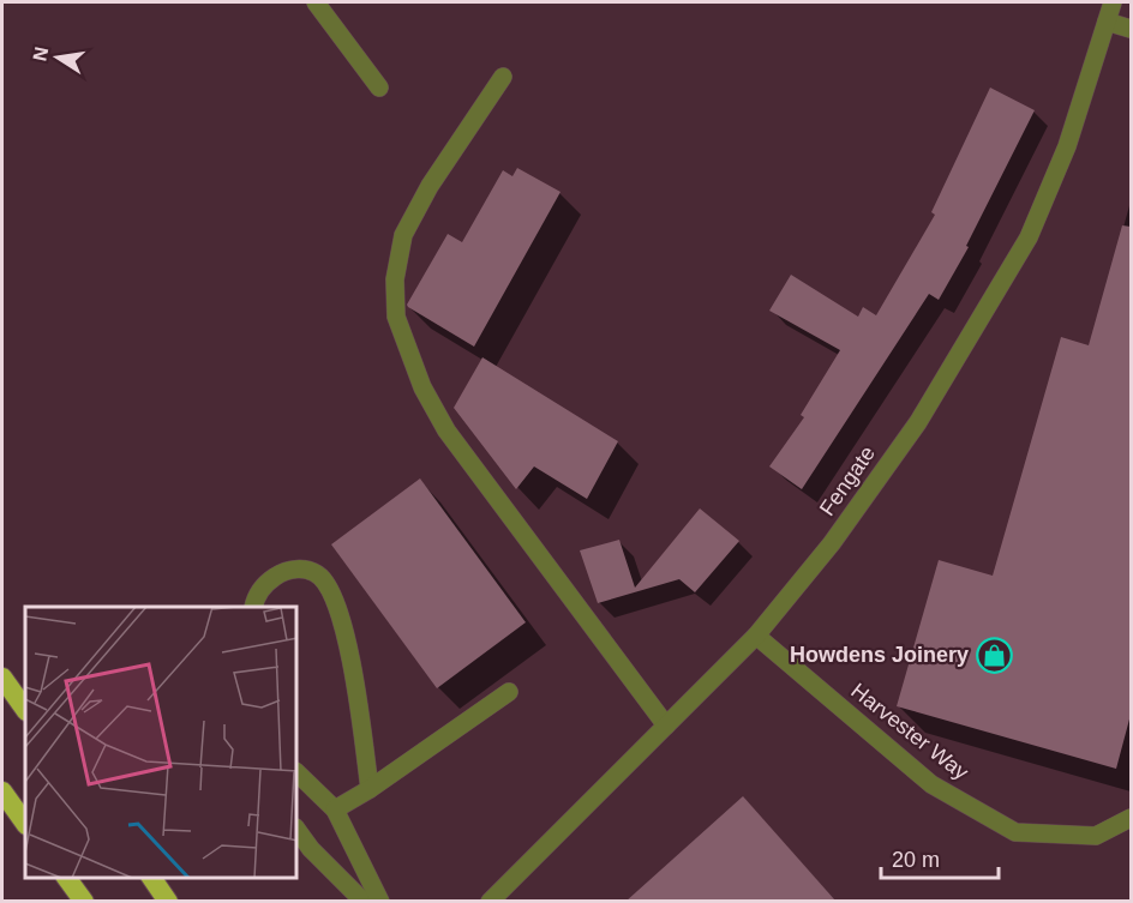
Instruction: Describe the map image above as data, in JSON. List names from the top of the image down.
{
  "streets": {
    "street": ["Fengate", "Harvester Way"]
  },
  "crossings": [
    ["Fengate", "Harvester Way"]
  ],
  "places": {
    "shop": ["Howdens Joinery"]
  },
  "scale_bar": "20 m",
  "north": "left"
}
